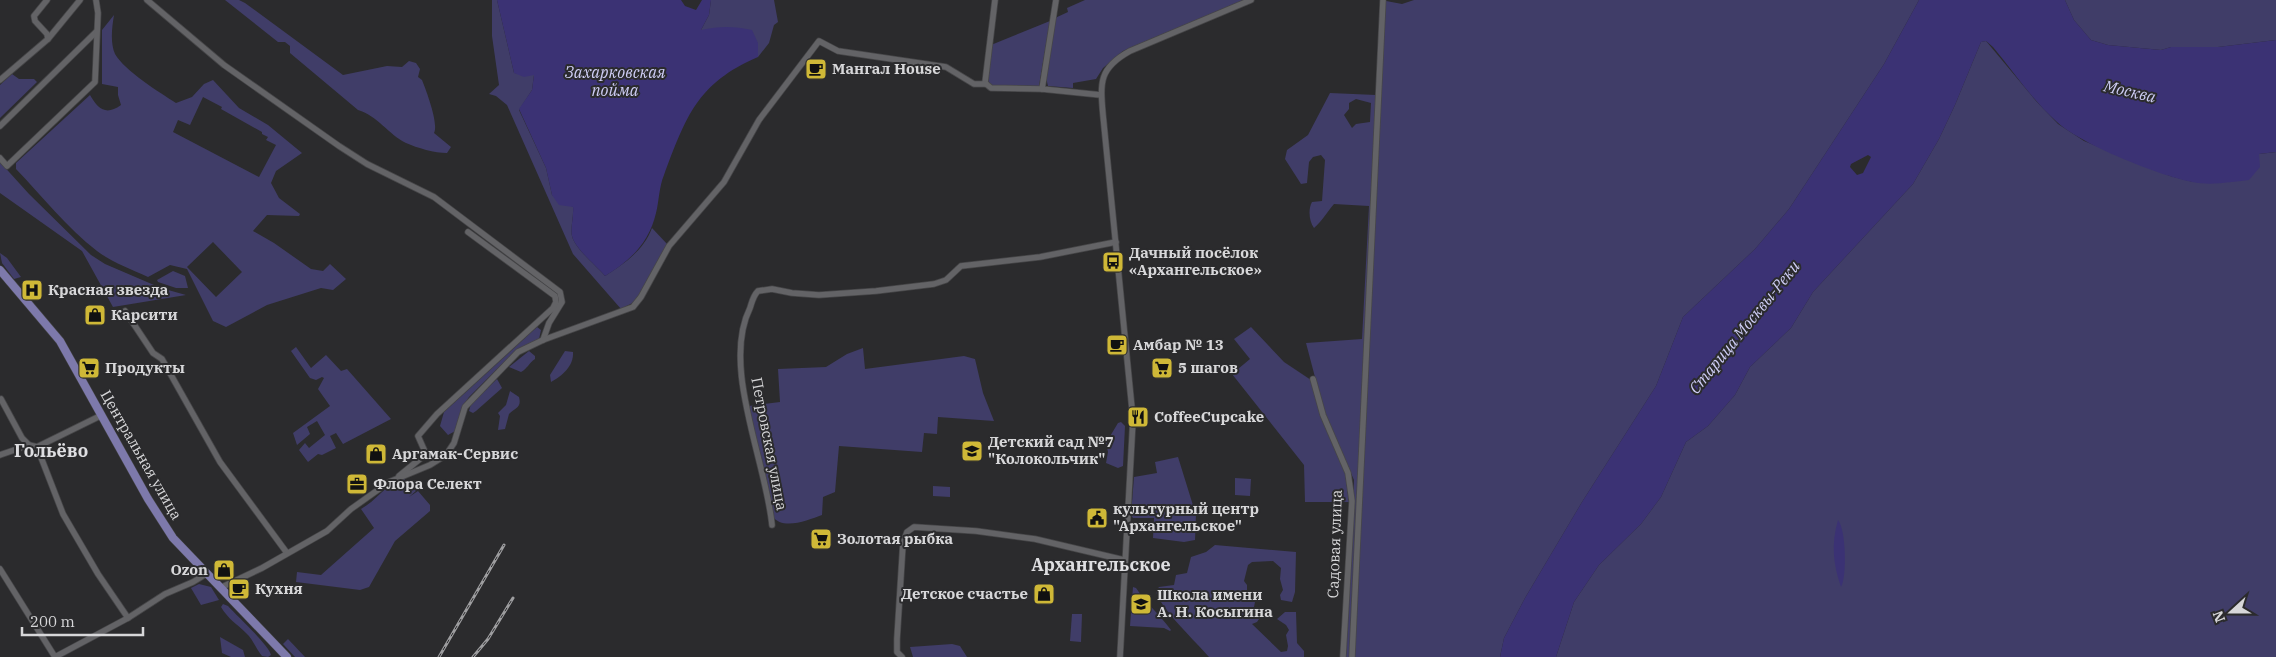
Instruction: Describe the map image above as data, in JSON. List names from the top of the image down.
{
  "streets": {
    "main road": ["Центральная улица"],
    "street": ["Петровская улица", "Садовая улица"]
  },
  "districts": ["Гольёво", "Архангельское"],
  "water": ["Захарковская пойма", "Москва", "Старица Москвы-Реки"],
  "places": {
    "cafe": ["Мангал House", "Амбар № 13", "Кухня"],
    "bus stop": ["Дачный посёлок «Архангельское»"],
    "hospital": ["Красная звезда"],
    "shop": [
      "Карсити",
      "Аргамак-Сервис",
      "Ozon",
      "Детское счастье"
    ],
    "supermarket": ["Продукты", "5 шагов", "Золотая рыбка"],
    "restaurant": ["CoffeeCupcake"],
    "school or university": ["Детский сад №7 \"Колокольчик\"", "Школа имени А. Н. Косыгина"],
    "office": ["Флора Селект"],
    "public building": ["культурный центр \"Архангельское\""]
  },
  "scale_bar": "200 m",
  "north": "left"
}
